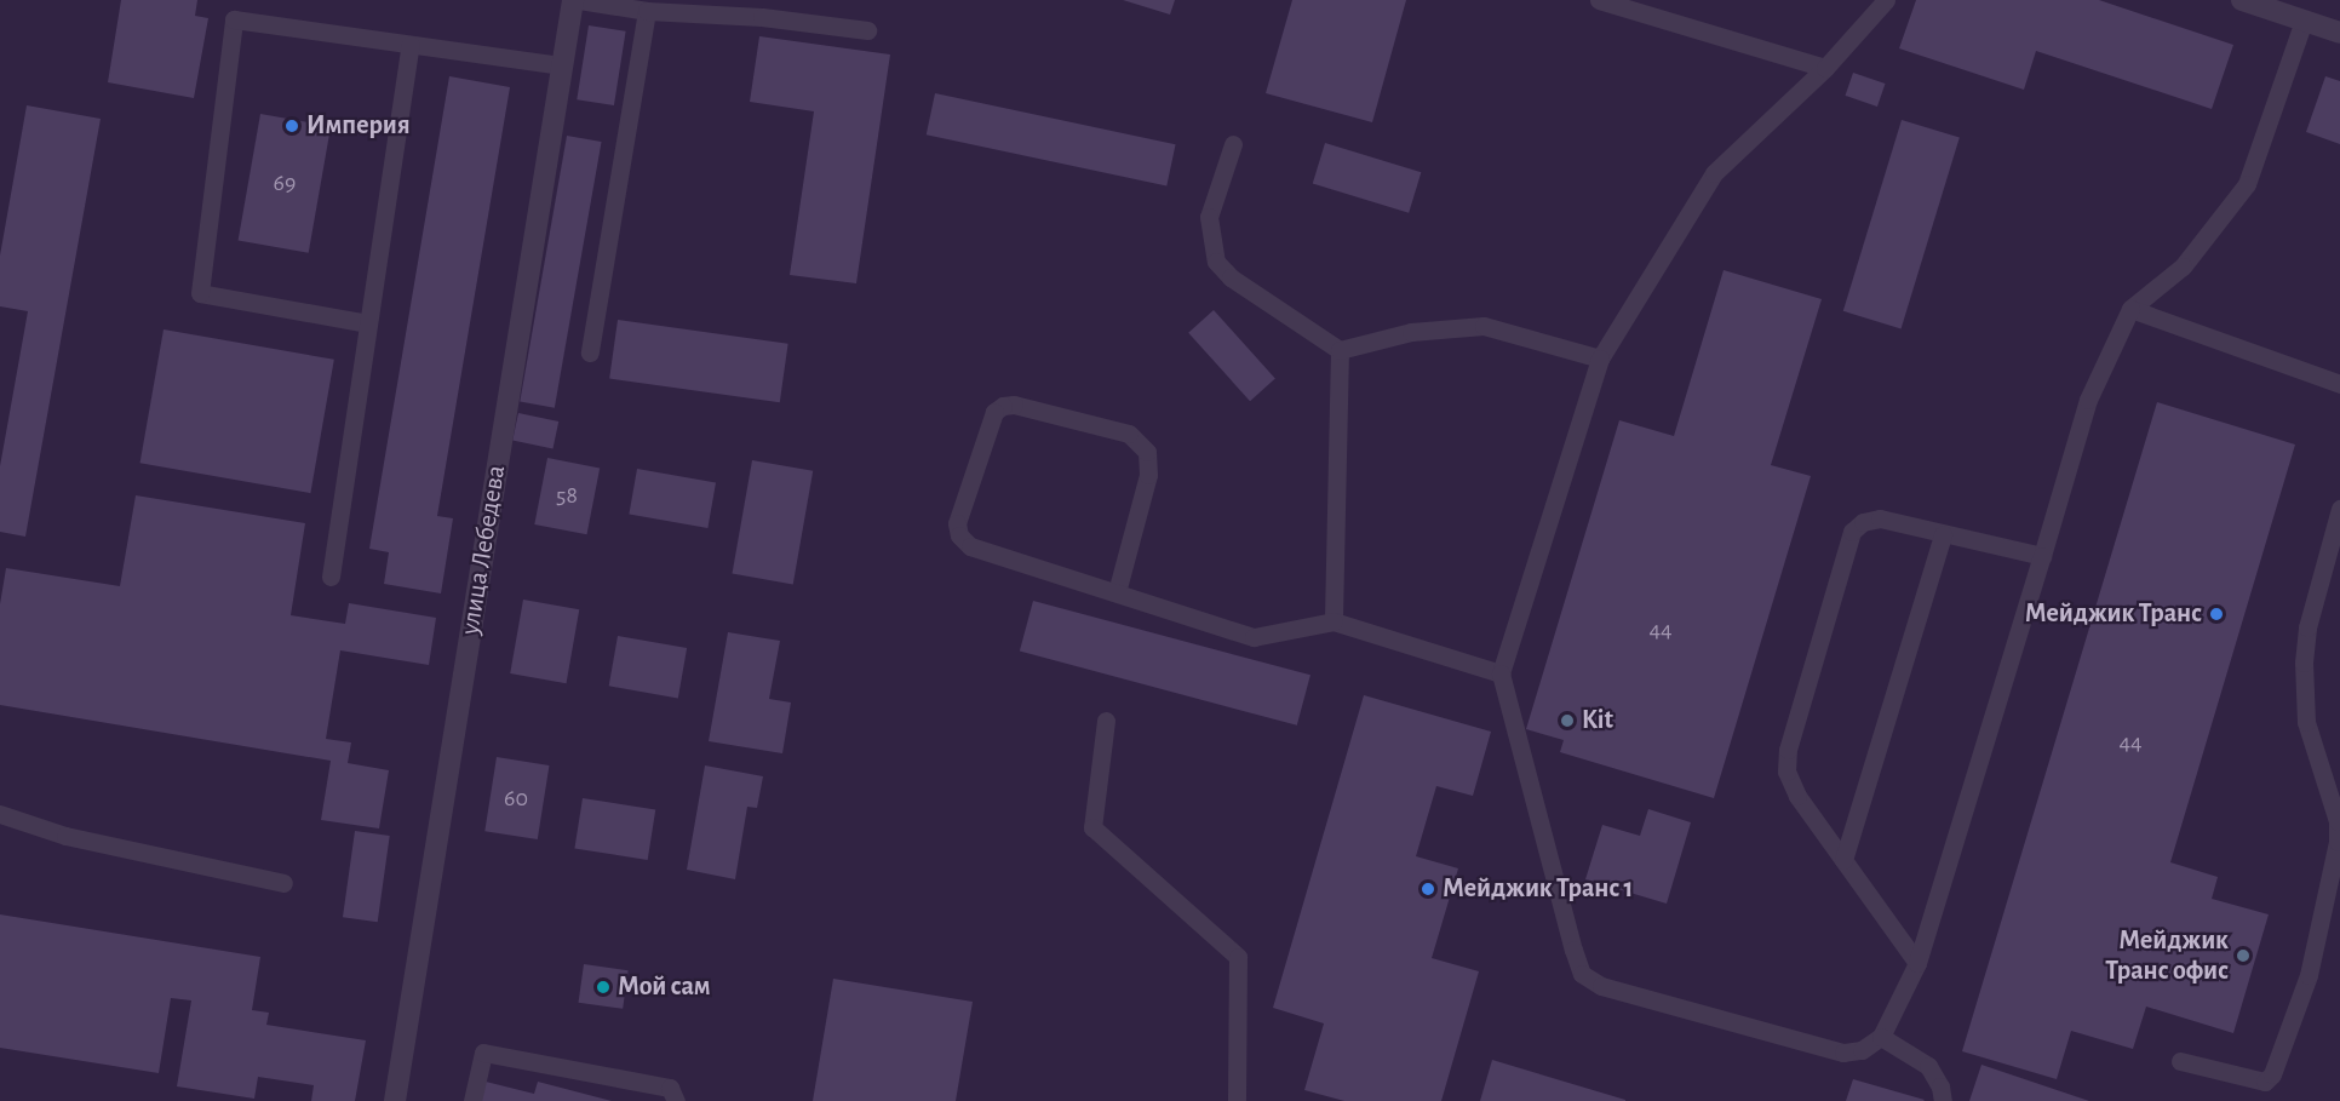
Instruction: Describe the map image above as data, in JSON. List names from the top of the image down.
{
  "streets": {
    "street": ["улица Лебедева"]
  },
  "places": [
    "Империя",
    "Мейджик Транс",
    "Kit",
    "Мейджик Транс 1",
    "Мейджик Транс офис",
    "Мой сам"
  ],
  "house_numbers": [
    "69",
    "58",
    "44",
    "44",
    "60"
  ]
}
